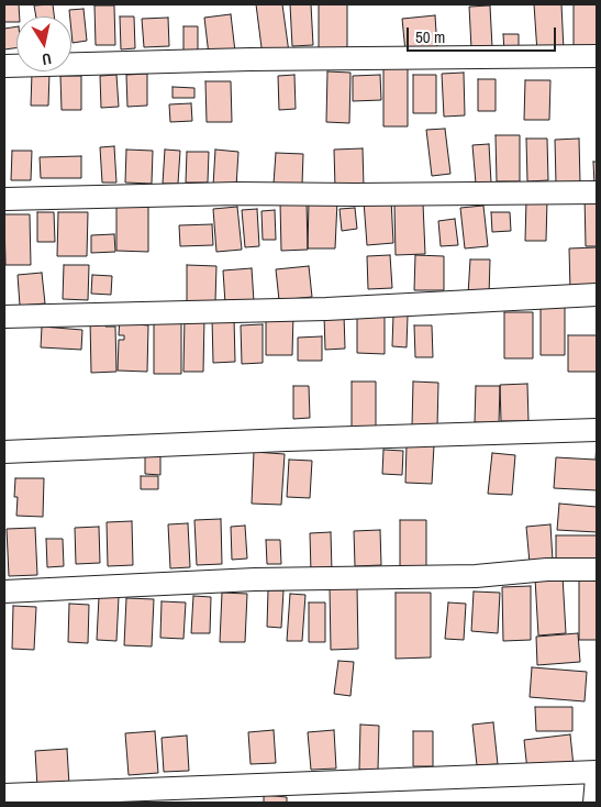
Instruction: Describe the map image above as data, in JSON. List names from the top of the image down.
{
  "scale_bar": "50 m",
  "north": "bottom"
}
